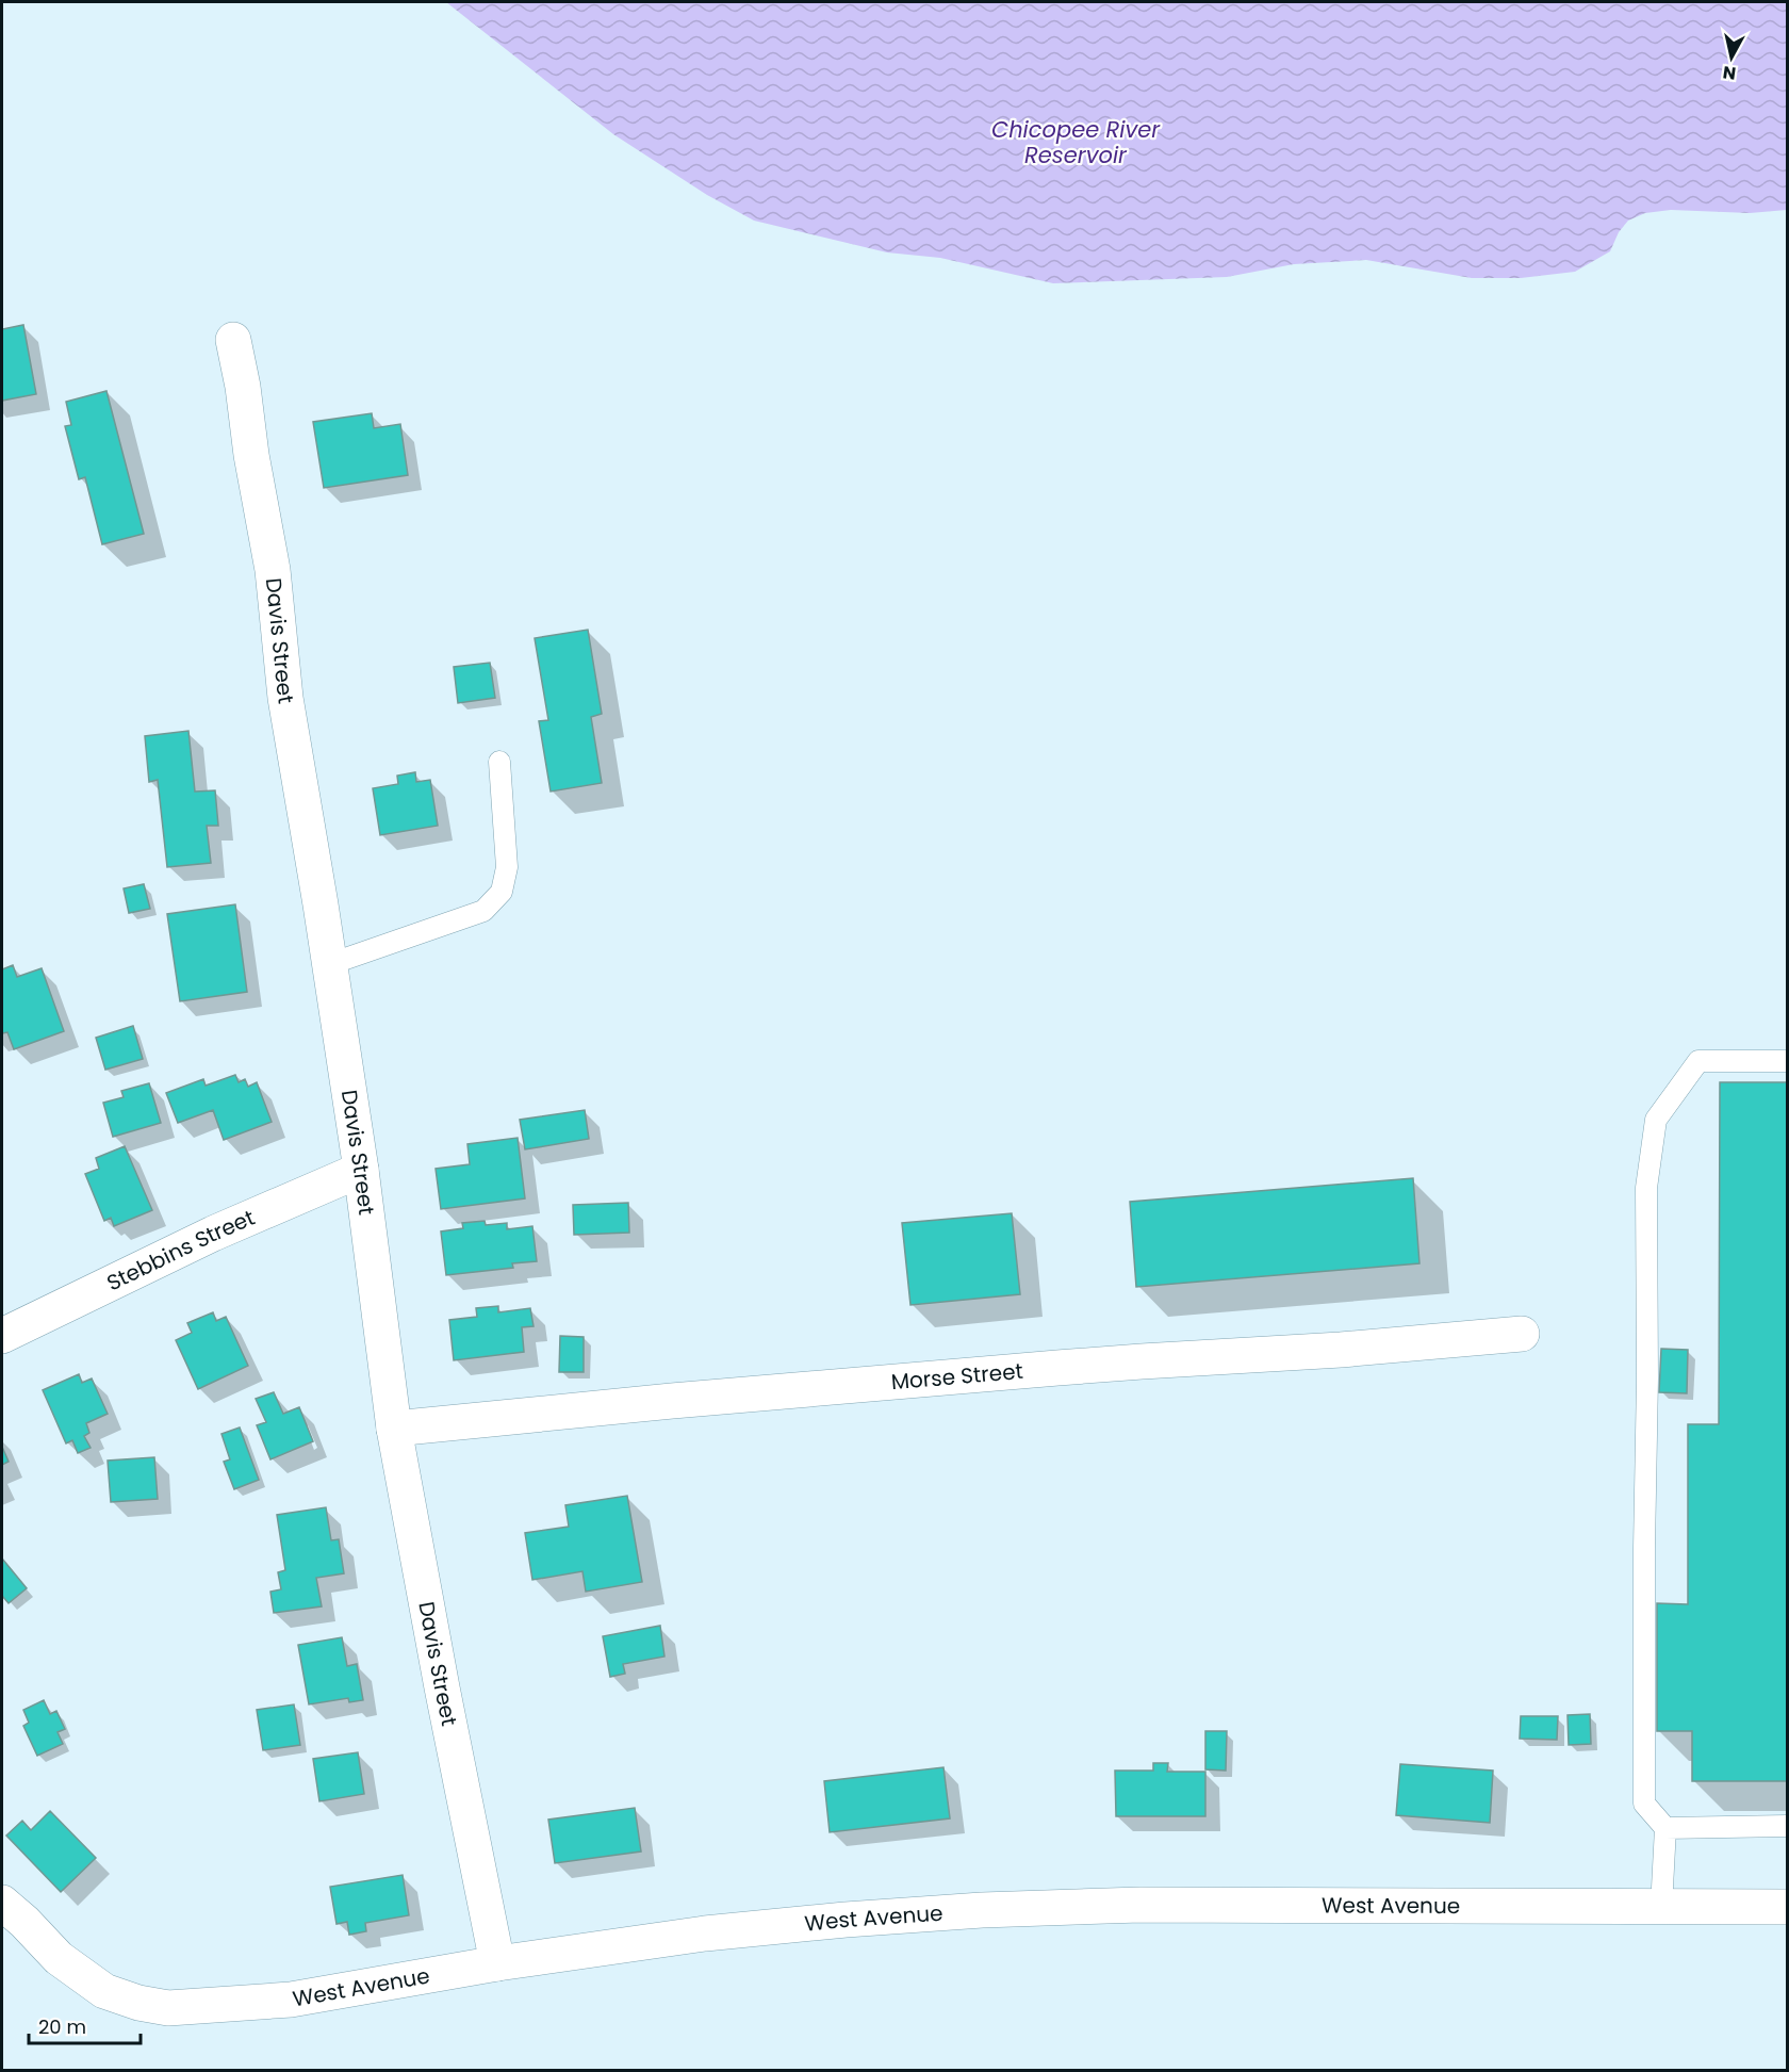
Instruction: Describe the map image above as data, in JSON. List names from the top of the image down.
{
  "streets": {
    "street": [
      "Davis Street",
      "Stebbins Street",
      "Morse Street",
      "West Avenue"
    ]
  },
  "crossings": [
    ["Davis Street", "Stebbins Street"],
    ["Davis Street", "Morse Street"],
    ["Davis Street", "West Avenue"]
  ],
  "water": ["Chicopee River Reservoir"],
  "scale_bar": "20 m",
  "north": "bottom"
}
